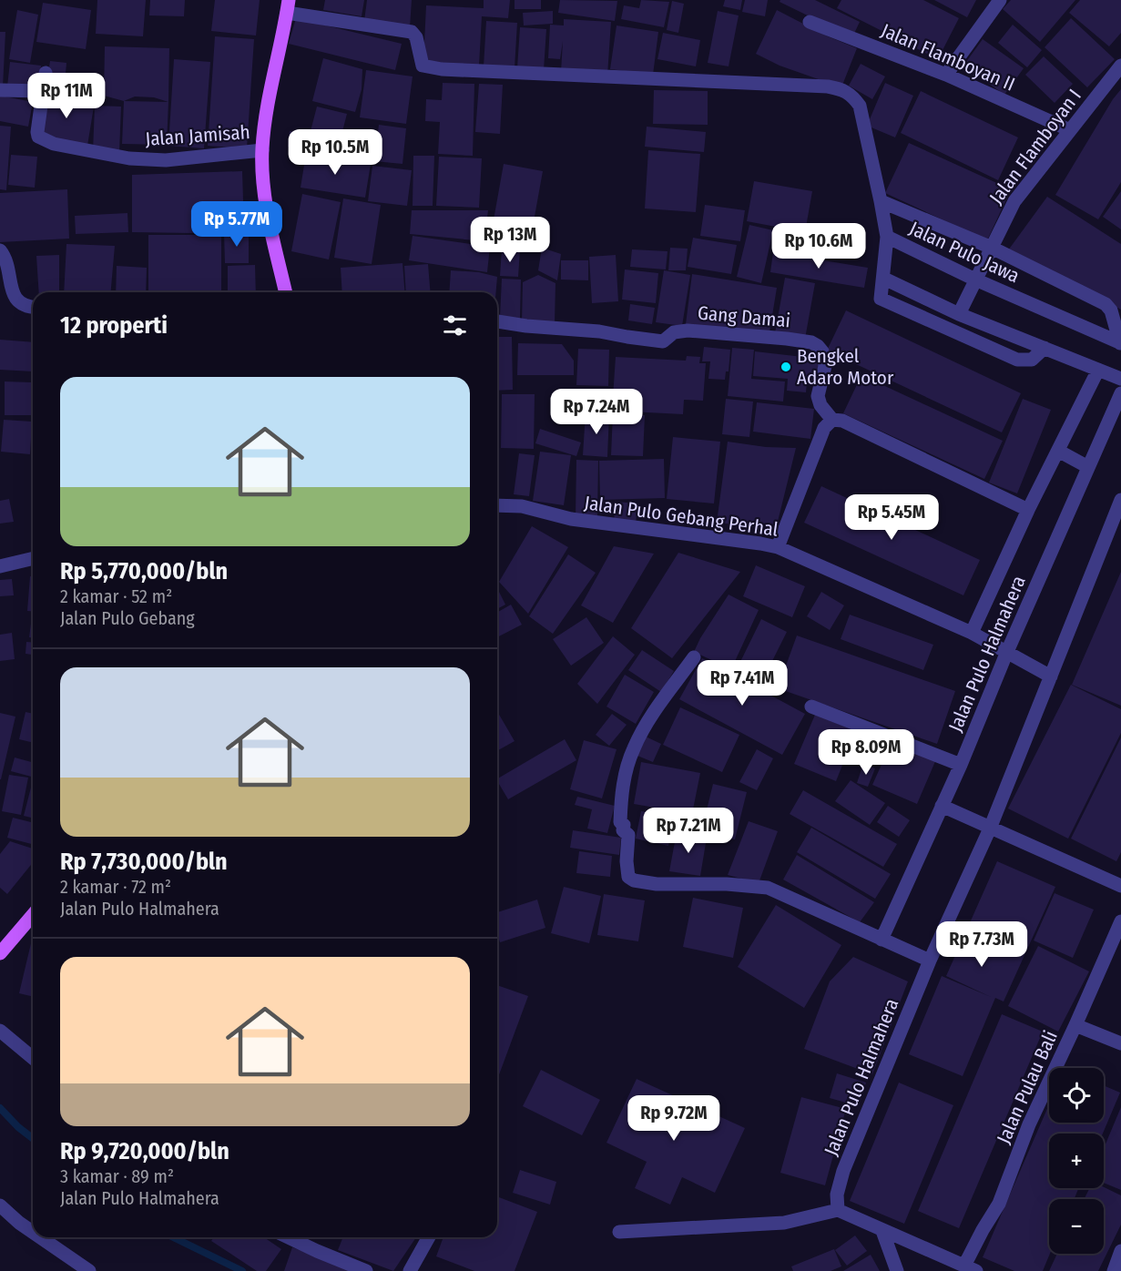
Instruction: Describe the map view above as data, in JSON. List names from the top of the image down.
{
  "streets": {
    "street": [
      "Jalan Flamboyan II",
      "Jalan Jamisah",
      "Jalan Flamboyan I",
      "Jalan Pulo Jawa",
      "Gang Damai",
      "Jalan Pulo Gebang Perhal",
      "Jalan Pulo Halmahera",
      "Jalan Pulau Bali"
    ]
  },
  "crossings": [
    ["Jalan Flamboyan II", "Jalan Flamboyan I"],
    ["Jalan Flamboyan I", "Jalan Pulo Jawa"],
    ["Jalan Pulo Gebang Perhal", "Jalan Pulo Halmahera"]
  ],
  "places": ["Bengkel Adaro Motor"],
  "page": {
    "price": [
      "Rp 11M",
      "Rp 10.5M",
      "Rp 5.77M",
      "Rp 13M",
      "Rp 10.6M",
      "Rp 7.24M",
      "Rp 5.45M",
      "Rp 7.41M",
      "Rp 8.09M",
      "Rp 7.21M",
      "Rp 7.73M",
      "Rp 9.72M"
    ],
    "heading": "12 properti",
    "list": [
      {
        "name": "Rp 5,770,000/bln",
        "note": "2 kamar · 52 m² · Jalan Pulo Gebang"
      },
      {
        "name": "Rp 7,730,000/bln",
        "note": "2 kamar · 72 m² · Jalan Pulo Halmahera"
      },
      {
        "name": "Rp 9,720,000/bln",
        "note": "3 kamar · 89 m² · Jalan Pulo Halmahera"
      }
    ],
    "map_buttons": ["+", "−"]
  }
}
